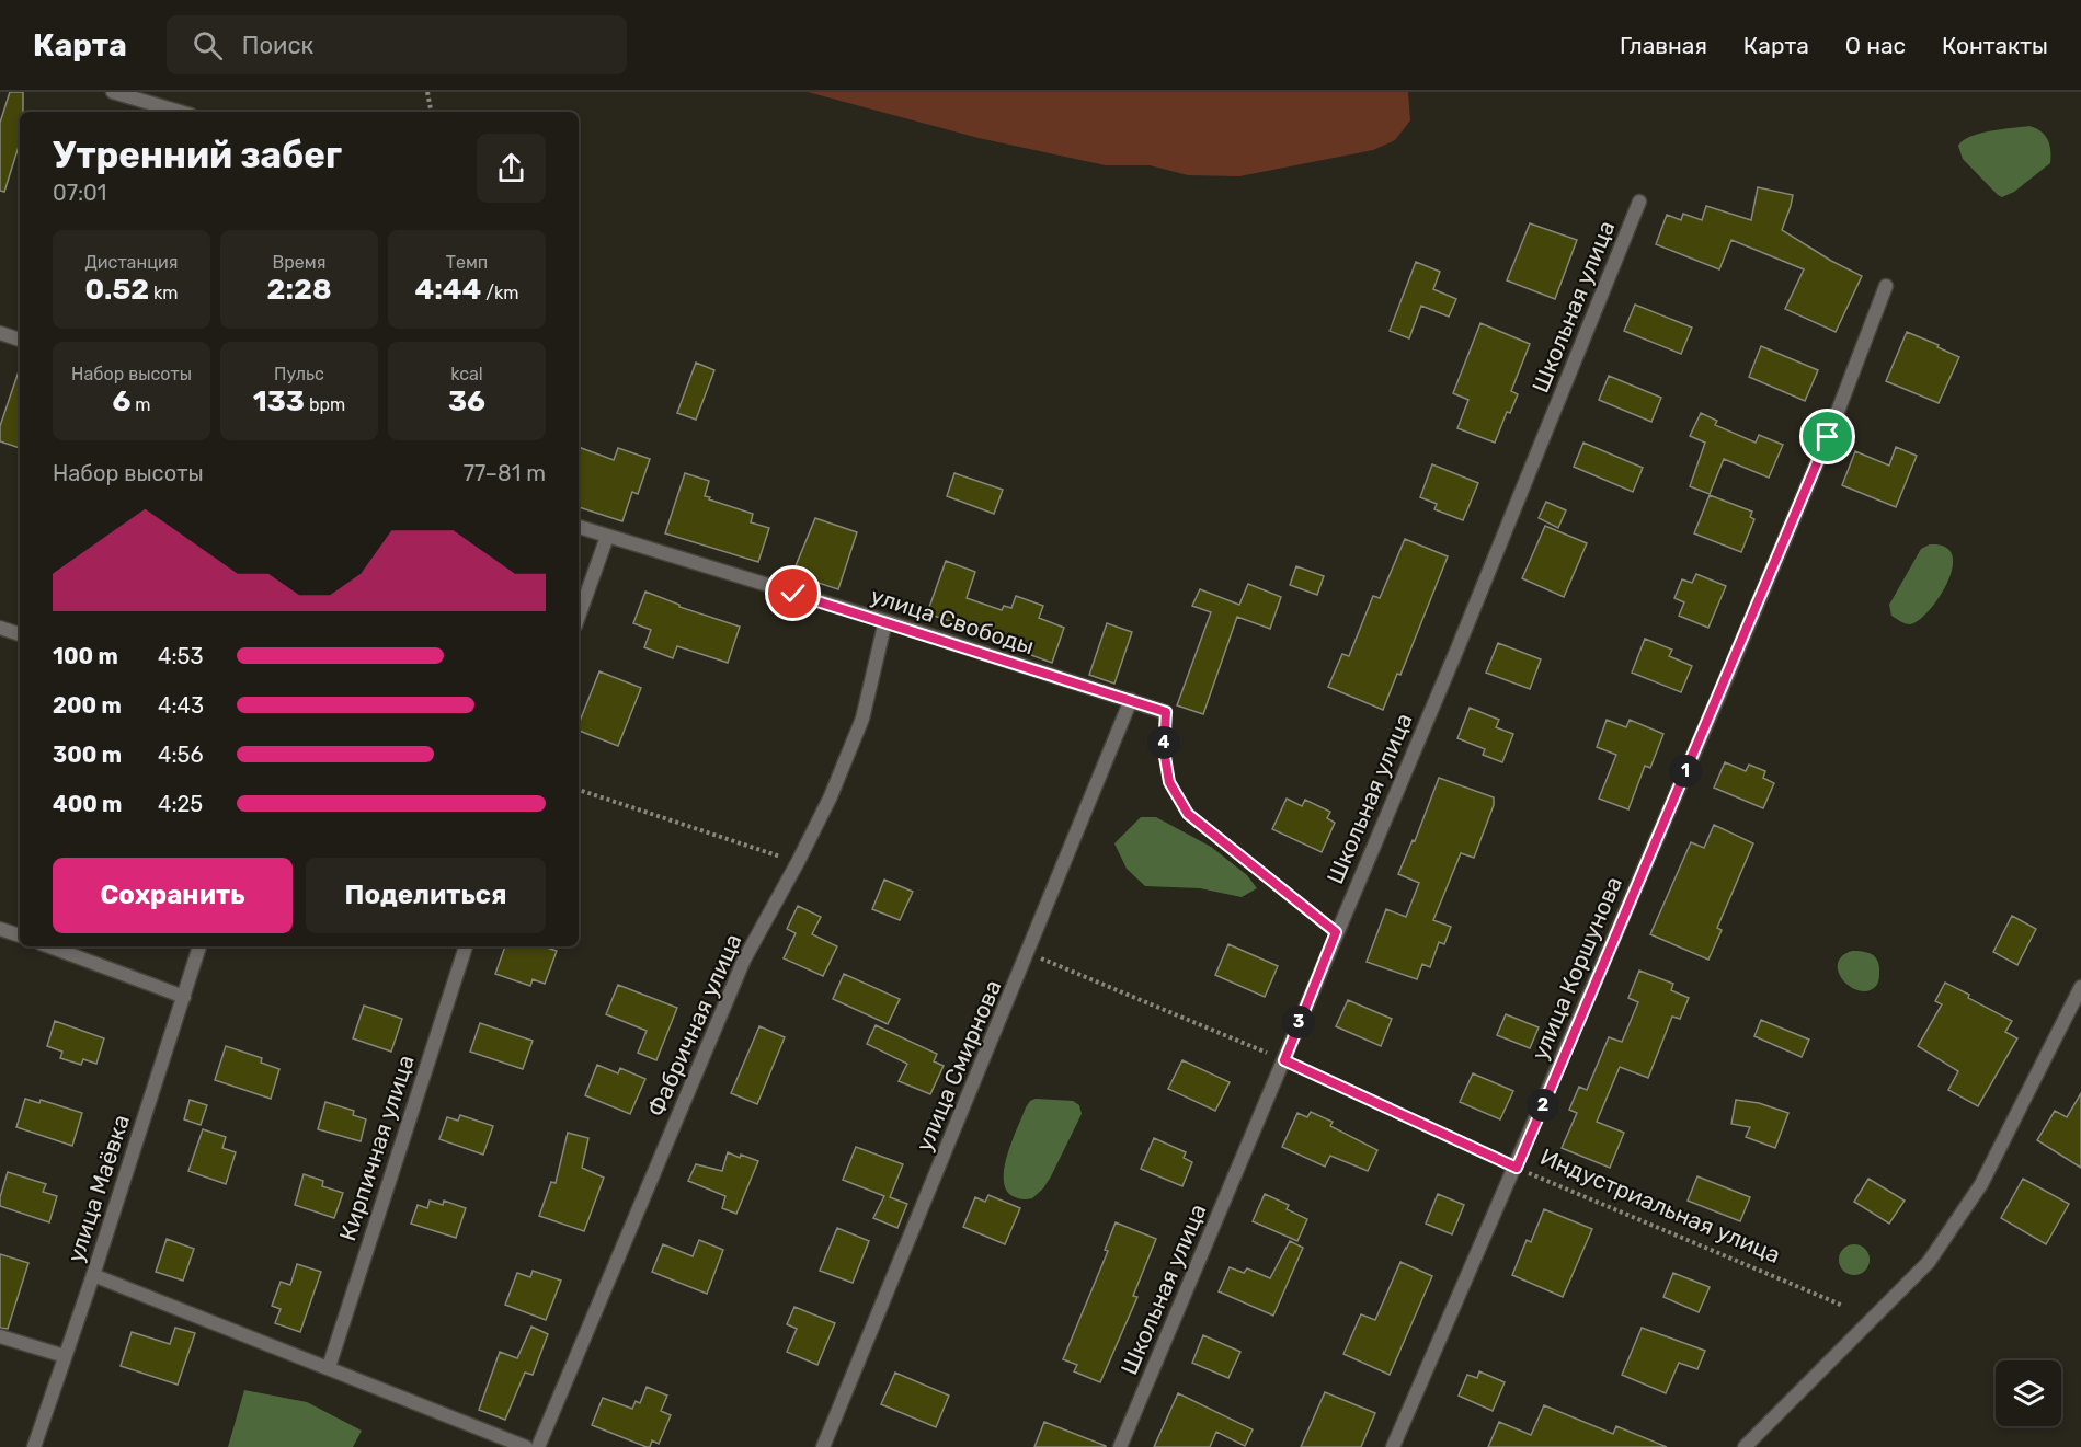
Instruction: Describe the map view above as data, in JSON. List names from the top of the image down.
{
  "streets": {
    "street": [
      "Школьная улица",
      "улица Свободы",
      "улица Коршунова",
      "Фабричная улица",
      "улица Смирнова",
      "Кирпичная улица",
      "улица Маёвка"
    ],
    "path": ["Индустриальная улица"]
  },
  "crossings": [
    ["Школьная улица", "Индустриальная улица"],
    ["улица Свободы", "Фабричная улица"],
    ["улица Свободы", "улица Смирнова"],
    ["улица Коршунова", "Индустриальная улица"],
    ["улица Смирнова", "Индустриальная улица"]
  ],
  "page": {
    "header": "Карта",
    "search": "Поиск",
    "nav": [
      "Главная",
      "Карта",
      "О нас",
      "Контакты"
    ],
    "heading": ["Утренний забег", "07:01"],
    "stats": [
      ["Дистанция", "0.52 km"],
      ["Время", "2:28"],
      ["Темп", "4:44 /km"],
      ["Набор высоты", "6 m"],
      ["Пульс", "133 bpm"],
      ["kcal", "36"]
    ],
    "chart": ["Набор высоты", "77–81 m"],
    "list": [
      {
        "name": "100 m",
        "note": "4:53"
      },
      {
        "name": "200 m",
        "note": "4:43"
      },
      {
        "name": "300 m",
        "note": "4:56"
      },
      {
        "name": "400 m",
        "note": "4:25"
      }
    ],
    "pins": [
      "4",
      "1",
      "3",
      "2"
    ],
    "buttons": ["Сохранить", "Поделиться"]
  }
}
